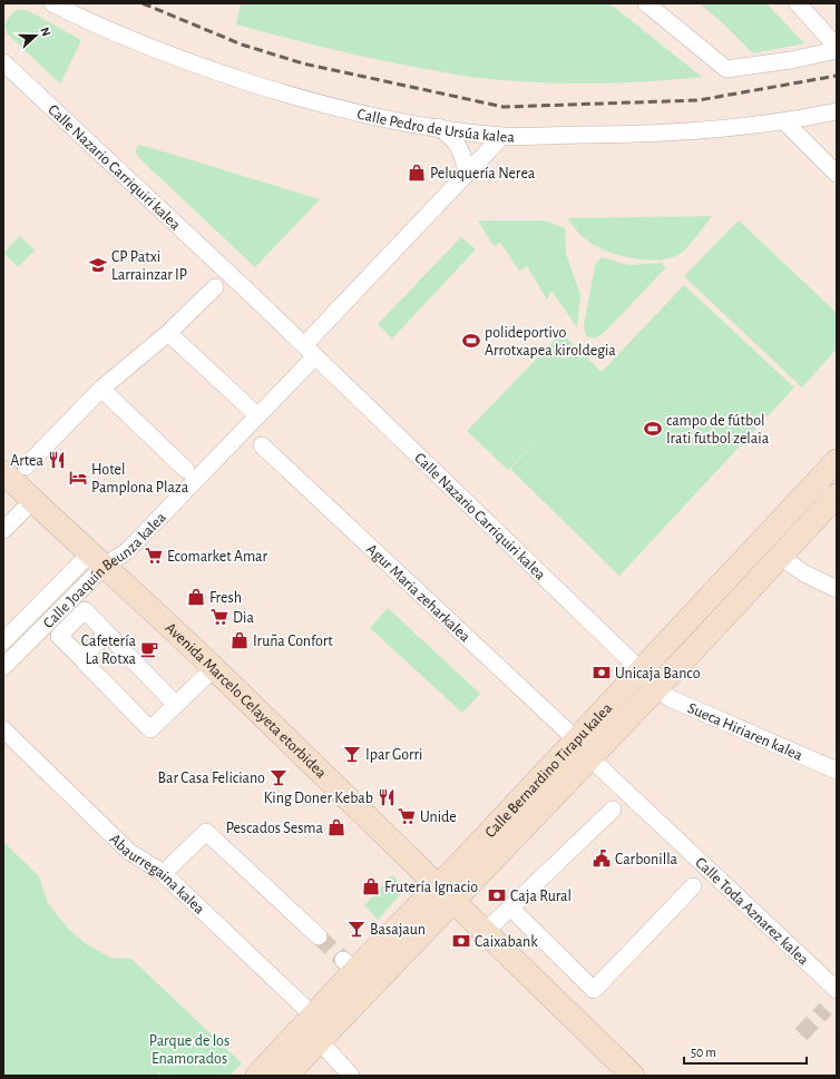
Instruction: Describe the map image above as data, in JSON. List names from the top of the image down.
{
  "streets": {
    "street": [
      "Calle Pedro de Ursúa kalea",
      "Calle Nazario Carriquiri kalea",
      "Calle Joaquín Beunza kalea",
      "Agur Maria zeharkalea",
      "Avenida Marcelo Celayeta etorbidea",
      "Sueca Hiriaren kalea",
      "Calle Bernardino Tirapu kalea",
      "Abaurregaina kalea",
      "Calle Toda Aznarez kalea"
    ]
  },
  "crossings": [
    ["Calle Nazario Carriquiri kalea", "Calle Joaquín Beunza kalea"],
    ["Calle Nazario Carriquiri kalea", "Sueca Hiriaren kalea"],
    ["Calle Nazario Carriquiri kalea", "Calle Bernardino Tirapu kalea"],
    ["Calle Joaquín Beunza kalea", "Avenida Marcelo Celayeta etorbidea"],
    ["Agur Maria zeharkalea", "Calle Bernardino Tirapu kalea"],
    ["Avenida Marcelo Celayeta etorbidea", "Calle Bernardino Tirapu kalea"],
    ["Sueca Hiriaren kalea", "Calle Bernardino Tirapu kalea"],
    ["Calle Bernardino Tirapu kalea", "Abaurregaina kalea"],
    ["Calle Bernardino Tirapu kalea", "Calle Toda Aznarez kalea"]
  ],
  "parks": ["Parque de los Enamorados"],
  "places": {
    "shop": [
      "Peluquería Nerea",
      "Fresh",
      "Iruña Confort",
      "Pescados Sesma",
      "Frutería Ignacio"
    ],
    "school or university": ["CP Patxi Larrainzar IP"],
    "sports": ["polideportivo Arrotxapea kiroldegia", "campo de fútbol Irati futbol zelaia"],
    "restaurant": ["Artea", "King Doner Kebab"],
    "hotel": ["Hotel Pamplona Plaza"],
    "supermarket": ["Ecomarket Amar", "Dia", "Unide"],
    "cafe": ["Cafetería La Rotxa"],
    "bank": ["Unicaja Banco", "Caja Rural", "Caixabank"],
    "bar": ["Ipar Gorri", "Bar Casa Feliciano", "Basajaun"],
    "public building": ["Carbonilla"]
  },
  "scale_bar": "50 m",
  "north": "right"
}
